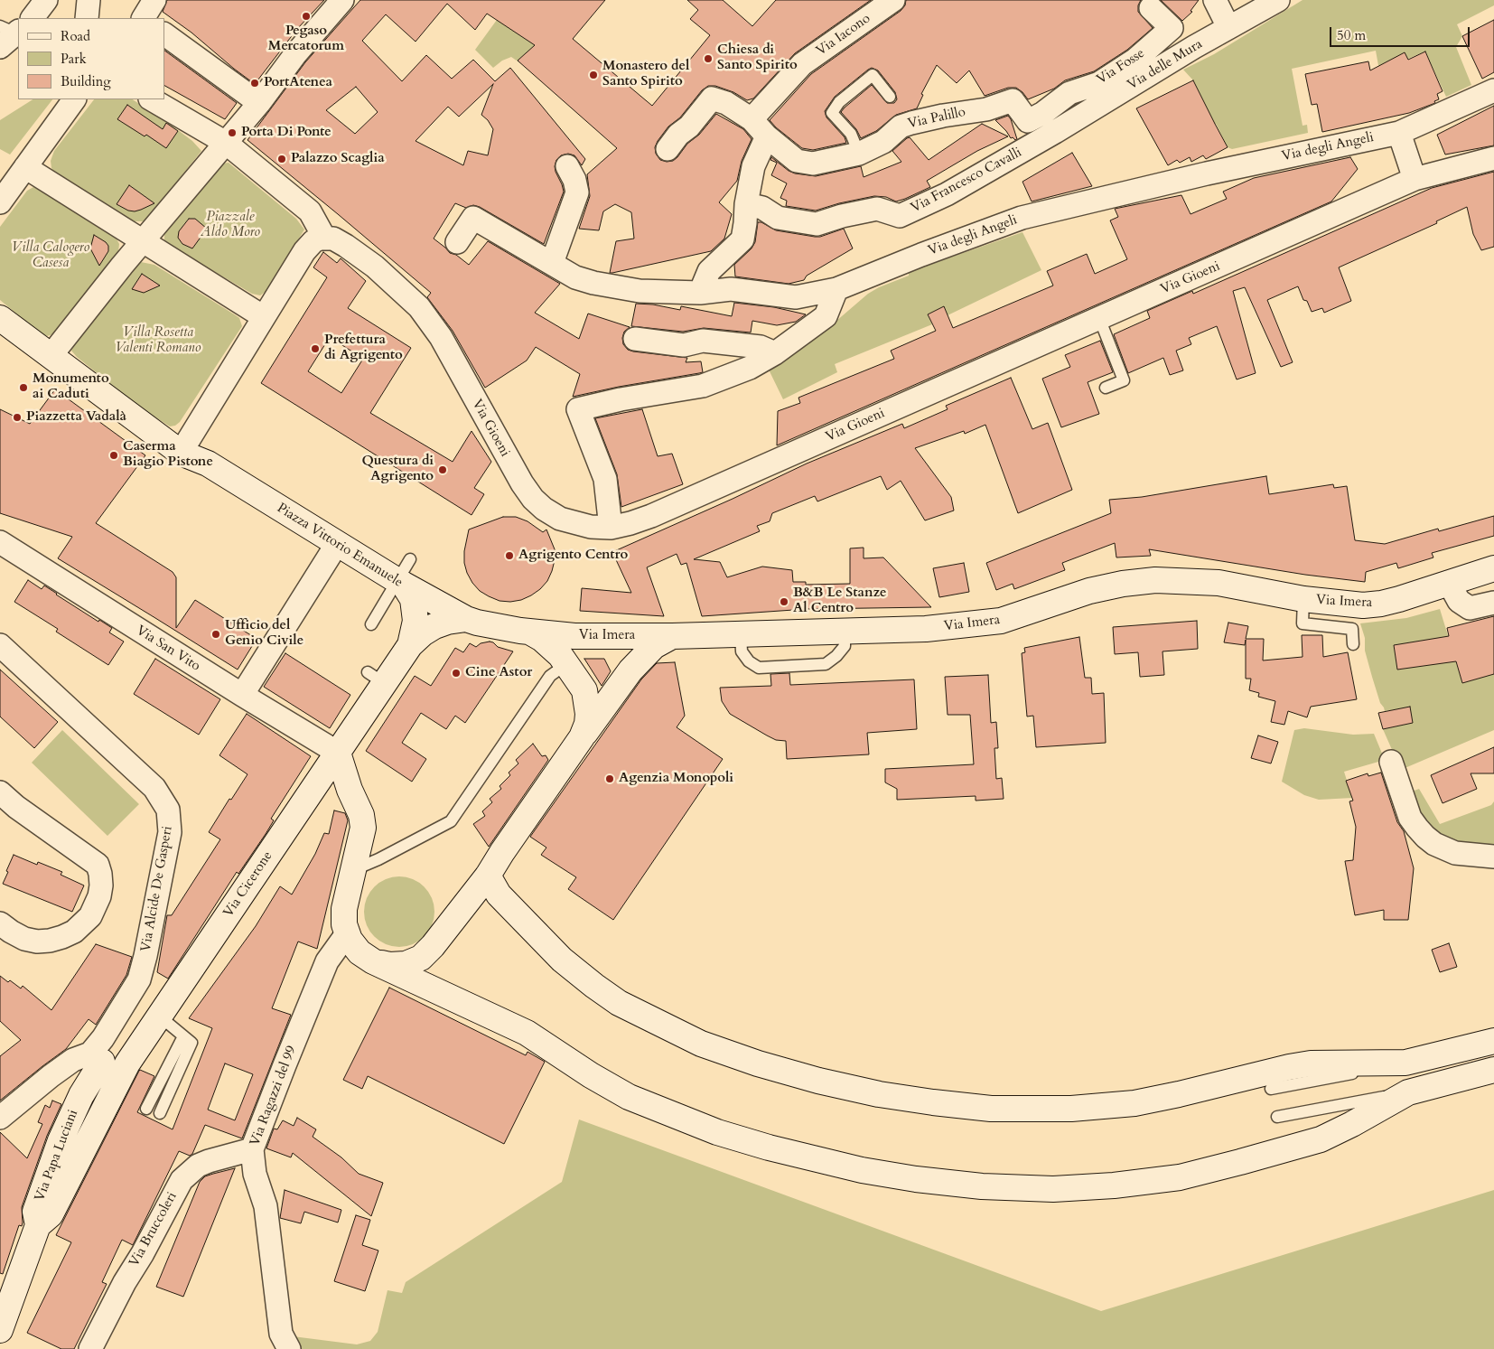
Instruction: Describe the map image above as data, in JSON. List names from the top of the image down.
{
  "streets": {
    "main road": [
      "Piazza Vittorio Emanuele",
      "Via Imera",
      "Via Cicerone",
      "Via Papa Luciani"
    ],
    "street": [
      "Via Iacono",
      "Via delle Mura",
      "Via Fosse",
      "Via Palillo",
      "Via degli Angeli",
      "Via Francesco Cavalli",
      "Via Gioeni",
      "Via San Vito",
      "Via Alcide De Gasperi",
      "Via Ragazzi del 99",
      "Via Bruccoleri"
    ]
  },
  "crossings": [
    ["Via Iacono", "Via Palillo"],
    ["Via delle Mura", "Via Fosse"],
    ["Via delle Mura", "Via Palillo"],
    ["Via delle Mura", "Via Francesco Cavalli"],
    ["Via Fosse", "Via Palillo"],
    ["Via Fosse", "Via Francesco Cavalli"],
    ["Via Palillo", "Via Francesco Cavalli"],
    ["Piazza Vittorio Emanuele", "Via Cicerone"],
    ["Via San Vito", "Via Cicerone"],
    ["Via Cicerone", "Via Papa Luciani"],
    ["Via Alcide De Gasperi", "Via Papa Luciani"],
    ["Via Ragazzi del 99", "Via Bruccoleri"]
  ],
  "parks": ["Piazzale Aldo Moro", "Villa Calogero Casesa", "Villa Rosetta Valenti Romano"],
  "places": [
    "Pegaso Mercatorum",
    "Chiesa di Santo Spirito",
    "Monastero del Santo Spirito",
    "PortAtenea",
    "Porta Di Ponte",
    "Palazzo Scaglia",
    "Prefettura di Agrigento",
    "Monumento ai Caduti",
    "Piazzetta Vadalà",
    "Caserma Biagio Pistone",
    "Questura di Agrigento",
    "Agrigento Centro",
    "B&B Le Stanze Al Centro",
    "Ufficio del Genio Civile",
    "Cine Astor",
    "Agenzia Monopoli"
  ],
  "legend": ["Road", "Park", "Building"],
  "scale_bar": "50 m"
}
